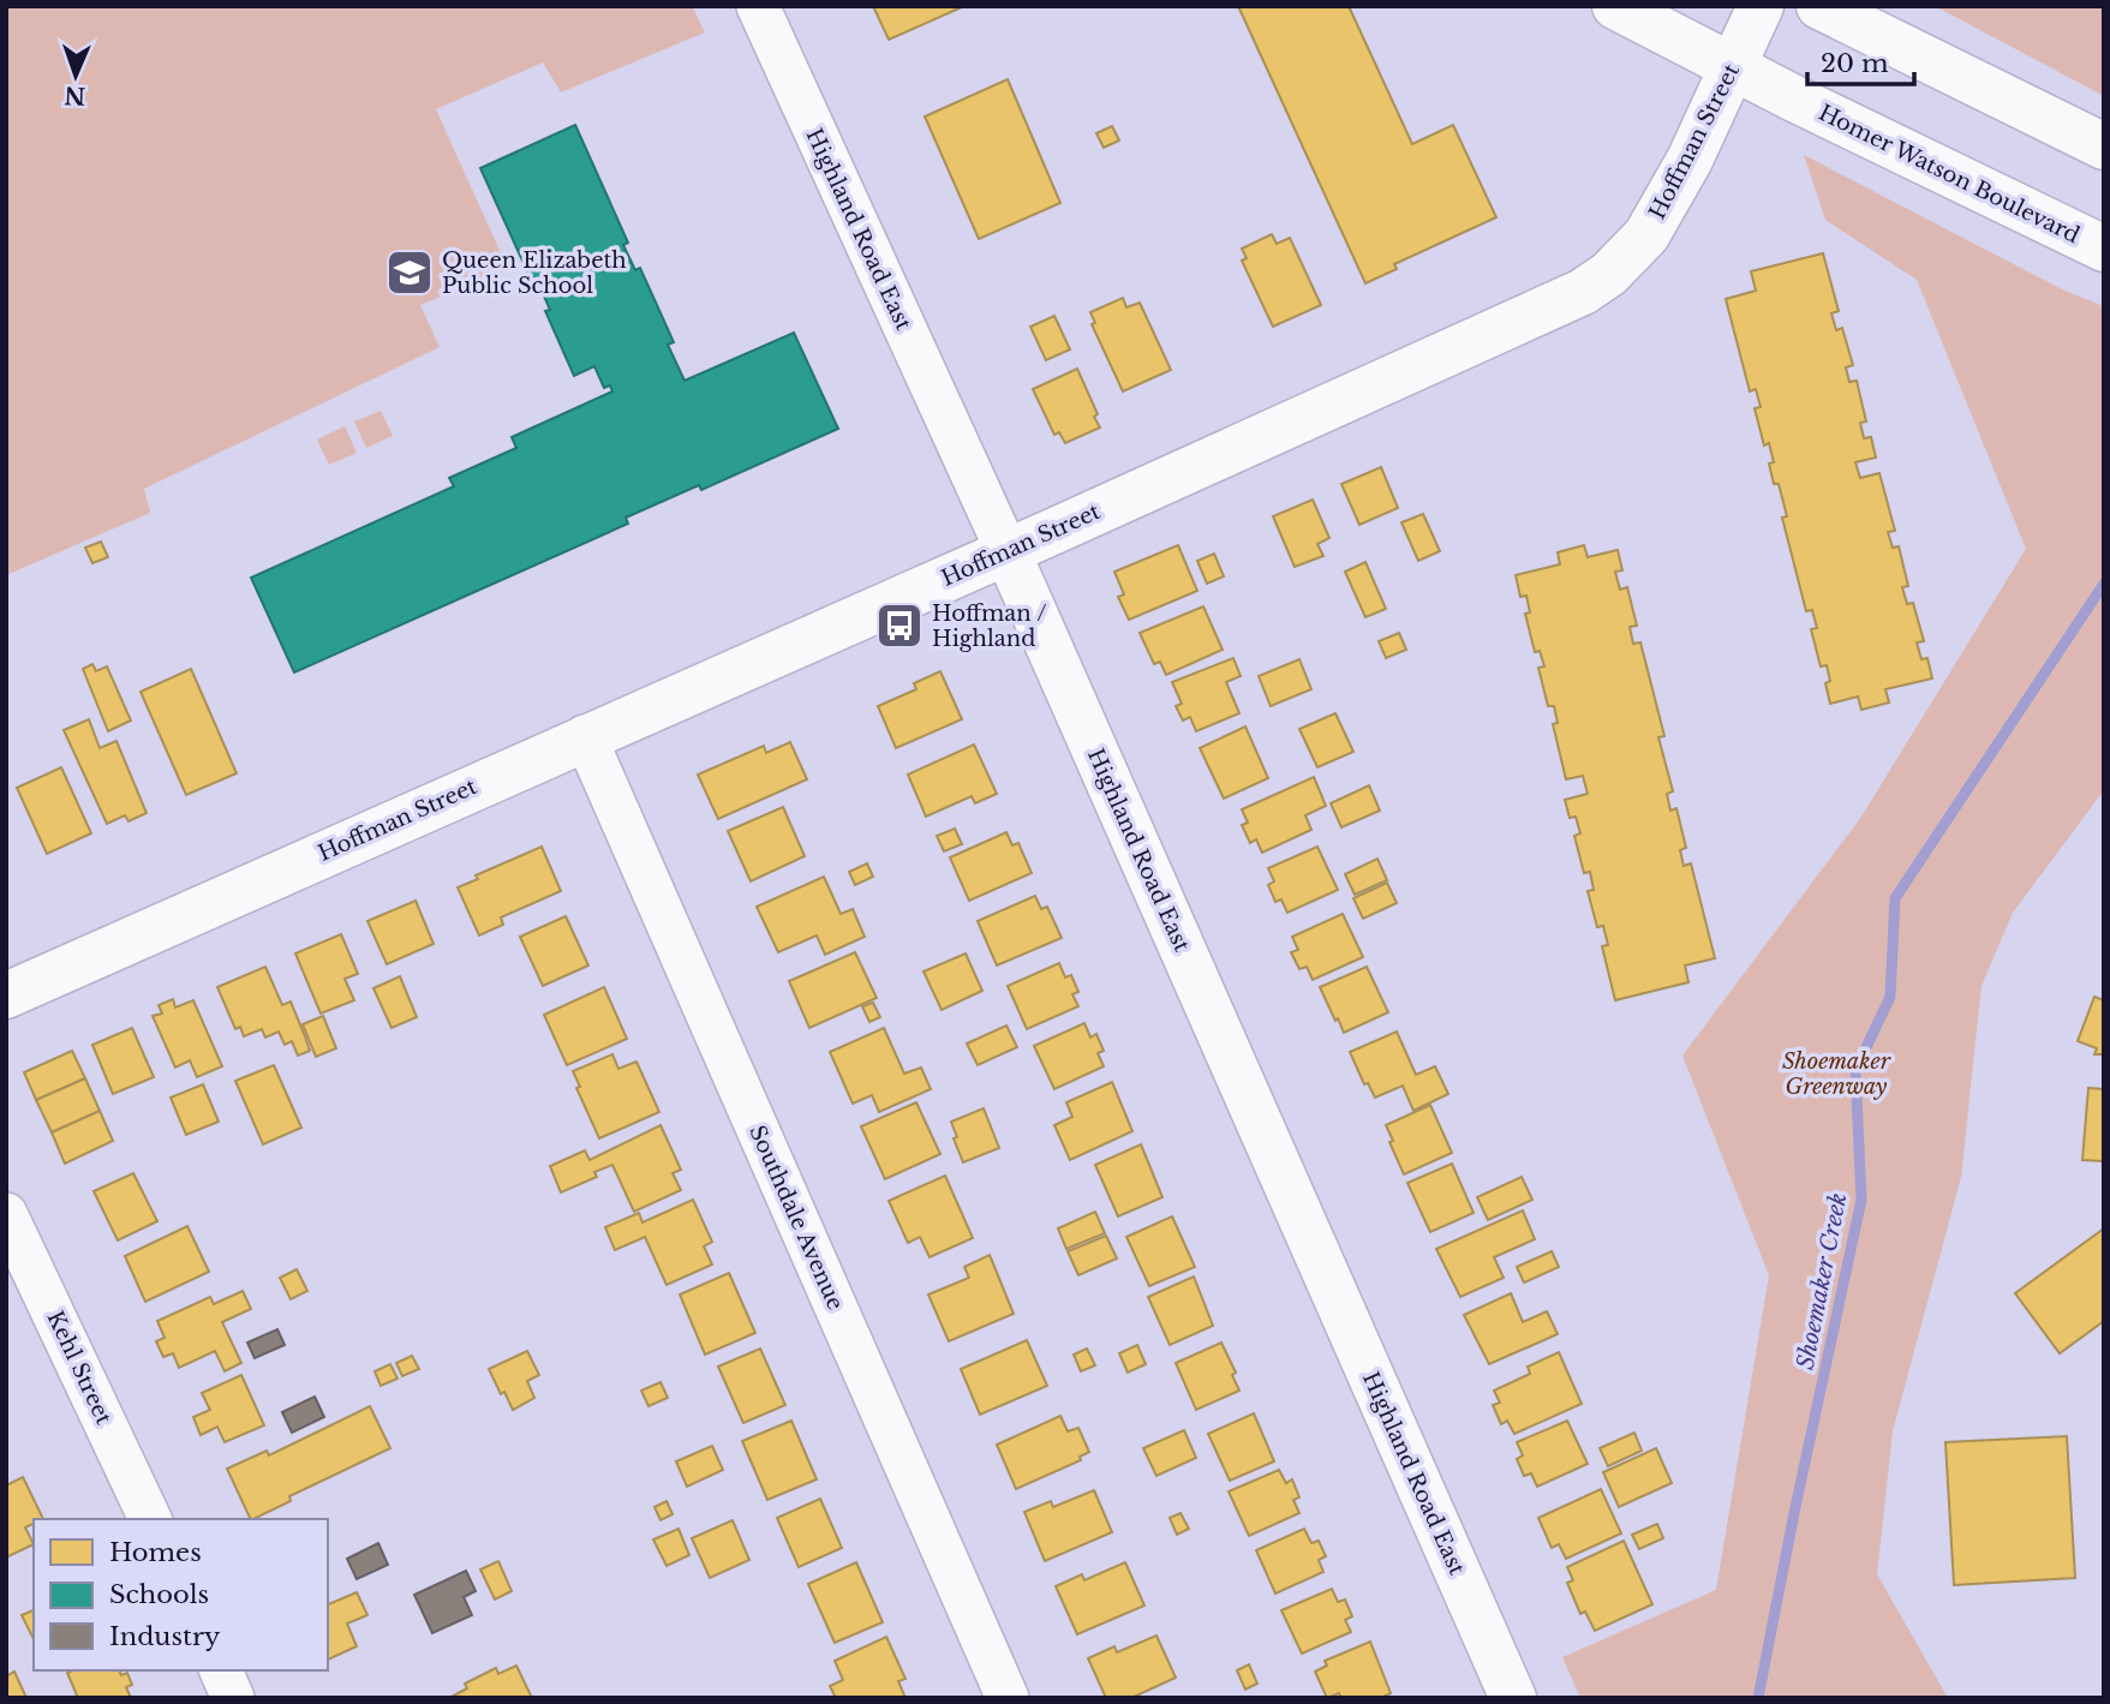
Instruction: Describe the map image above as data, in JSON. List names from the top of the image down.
{
  "streets": {
    "street": [
      "Hoffman Street",
      "Homer Watson Boulevard",
      "Highland Road East",
      "Southdale Avenue",
      "Kehl Street"
    ]
  },
  "crossings": [
    ["Hoffman Street", "Homer Watson Boulevard"],
    ["Hoffman Street", "Highland Road East"],
    ["Hoffman Street", "Southdale Avenue"]
  ],
  "water": ["Shoemaker Creek"],
  "parks": ["Shoemaker Greenway"],
  "places": {
    "school or university": ["Queen Elizabeth Public School"],
    "bus stop": ["Hoffman / Highland"]
  },
  "legend": ["Homes", "Schools", "Industry"],
  "scale_bar": "20 m",
  "north": "bottom"
}
